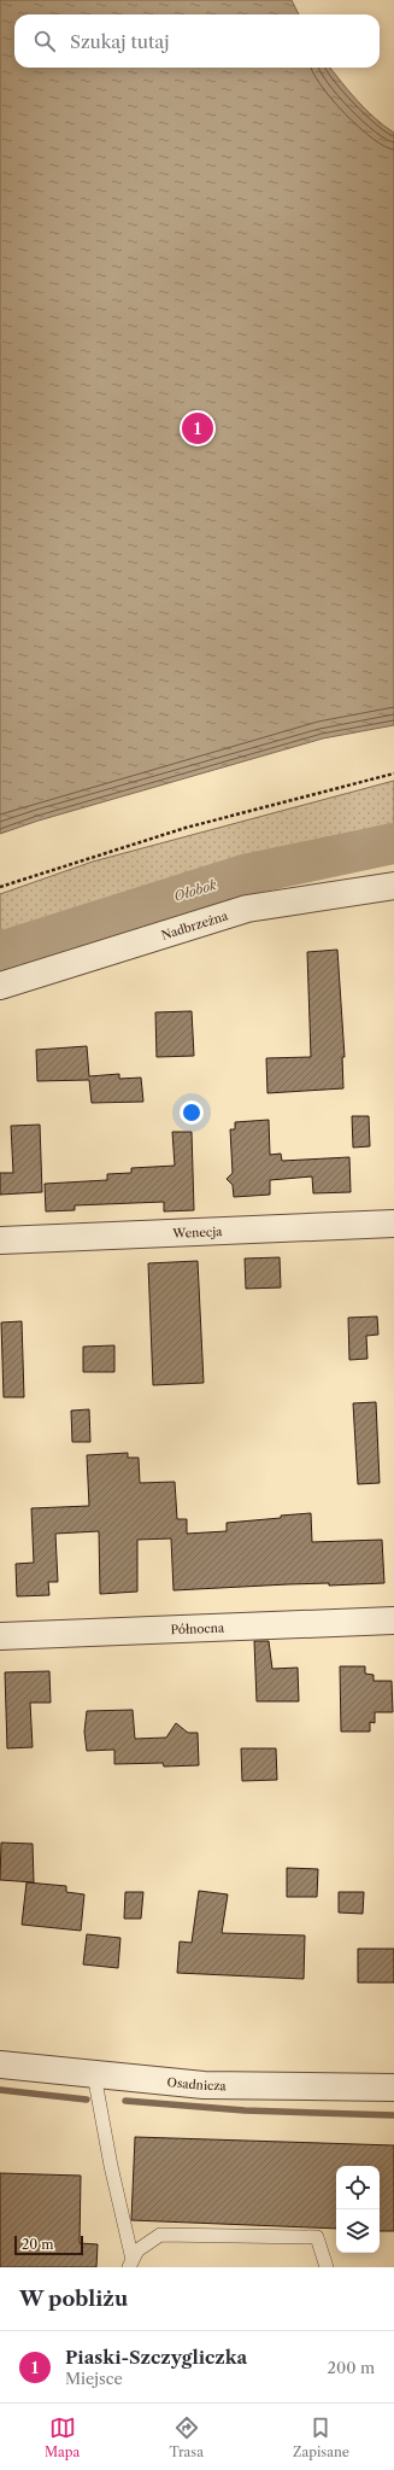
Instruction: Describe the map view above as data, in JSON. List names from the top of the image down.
{
  "streets": {
    "street": [
      "Nadbrzeżna",
      "Wenecja",
      "Północna",
      "Osadnicza"
    ]
  },
  "water": ["Ołobok"],
  "scale_bar": "20 m",
  "page": {
    "search": "Szukaj tutaj",
    "pins": "1",
    "scale": "20 m",
    "heading": "W pobliżu",
    "list": [
      {
        "mark": "1",
        "name": "Piaski-Szczygliczka",
        "note": "Miejsce",
        "value": "200 m"
      }
    ],
    "nav": ["Mapa", "Trasa", "Zapisane"]
  }
}
